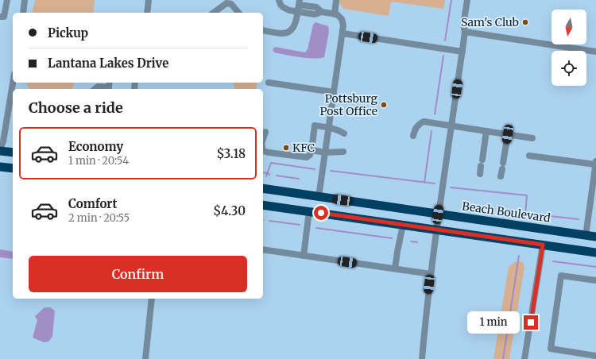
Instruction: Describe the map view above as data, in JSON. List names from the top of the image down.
{
  "streets": {
    "highway": ["Beach Boulevard"]
  },
  "places": ["Sam's Club", "Pottsburg Post Office", "KFC"],
  "north": "bottom",
  "page": {
    "banner": ["Pickup", "Lantana Lakes Drive"],
    "heading": "Choose a ride",
    "list": [
      {
        "name": "Economy",
        "note": "1 min · 20:54",
        "value": "$3.18"
      },
      {
        "name": "Comfort",
        "note": "2 min · 20:55",
        "value": "$4.30"
      }
    ],
    "buttons": "Confirm",
    "bubble": "1 min"
  }
}
